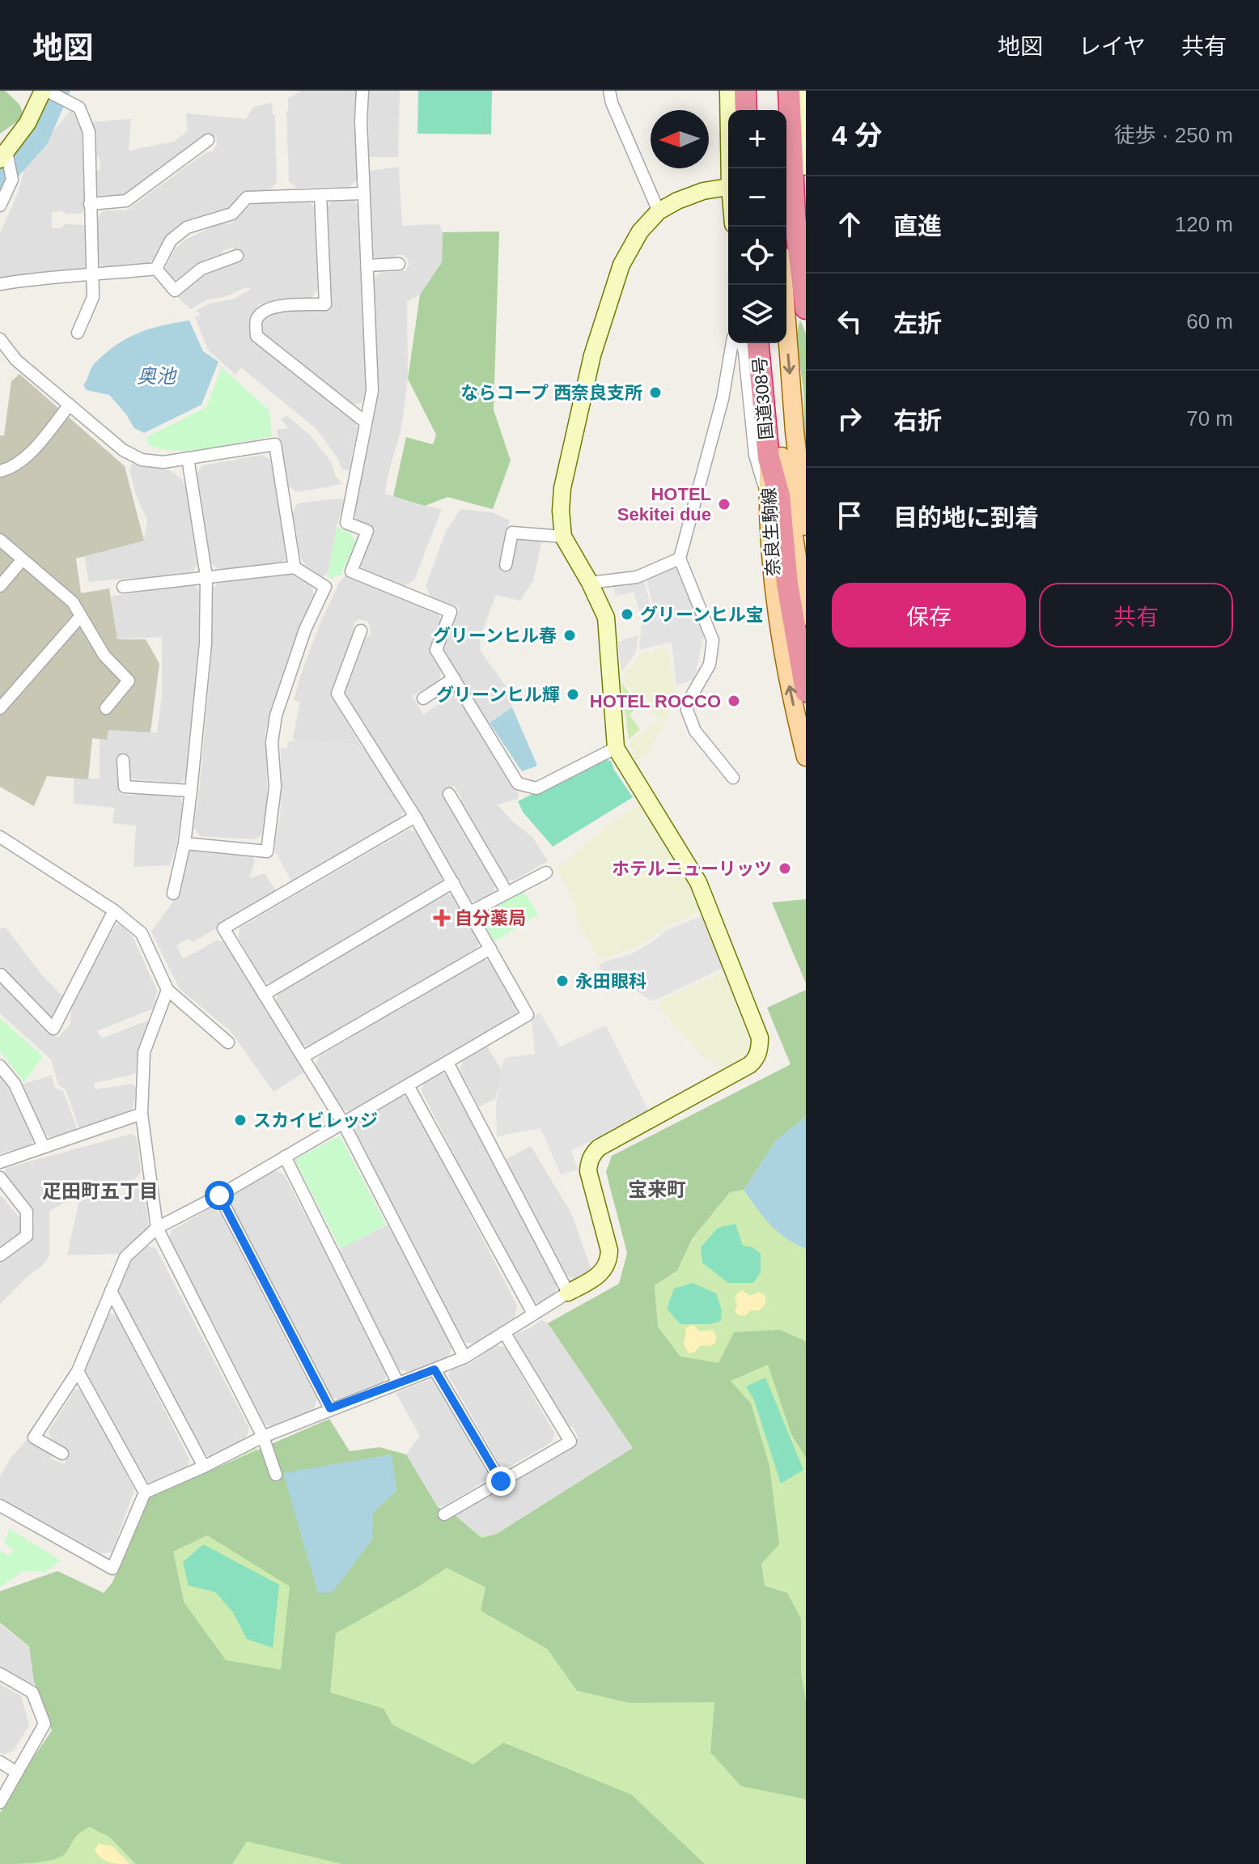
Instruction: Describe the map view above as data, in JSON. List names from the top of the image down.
{
  "streets": {
    "highway": ["国道308号"],
    "main road": ["奈良生駒線"]
  },
  "crossings": [
    ["国道308号", "奈良生駒線"]
  ],
  "districts": ["宝来町", "疋田町五丁目"],
  "water": ["奥池"],
  "places": {
    "other": [
      "ならコープ 西奈良支所",
      "HOTEL Sekitei due",
      "グリーンヒル宝",
      "グリーンヒル春",
      "グリーンヒル輝",
      "HOTEL ROCCO",
      "ホテルニューリッツ",
      "永田眼科",
      "スカイビレッジ"
    ],
    "health": ["自分薬局"]
  },
  "north": "left",
  "page": {
    "header": "地図",
    "nav": ["地図", "レイヤ", "共有"],
    "heading": ["4 分", "徒歩 · 250 m"],
    "map_buttons": ["+", "−"],
    "list": [
      ["直進", "120 m"],
      ["左折", "60 m"],
      ["右折", "70 m"],
      "目的地に到着"
    ],
    "buttons": ["保存", "共有"]
  }
}
